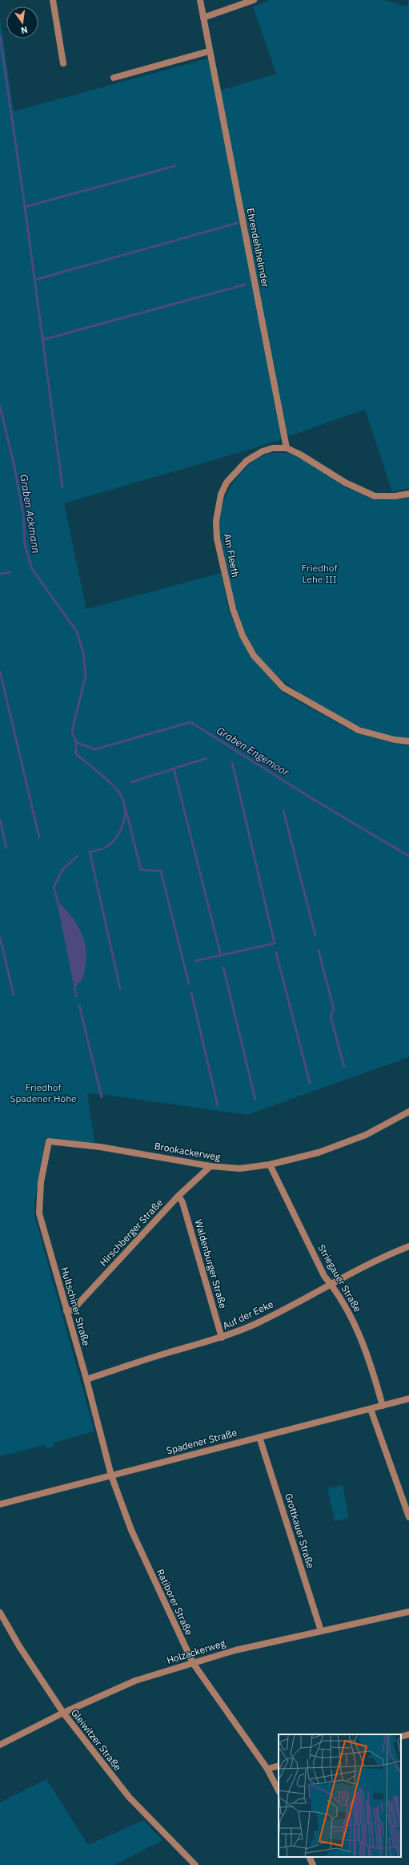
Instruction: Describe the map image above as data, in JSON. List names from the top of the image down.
{
  "streets": {
    "street": [
      "Ehrendehlhelmder",
      "Am Fleeth",
      "Brookackerweg",
      "Hirschberger Straße",
      "Waldenburger Straße",
      "Striegauer Straße",
      "Hultschiner Straße",
      "Auf der Eeke",
      "Spadener Straße",
      "Grottkauer Straße",
      "Ratiborer Straße",
      "Holzackerweg",
      "Gleiwitzer Straße"
    ]
  },
  "crossings": [
    ["Ehrendehlhelmder", "Am Fleeth"],
    ["Brookackerweg", "Hirschberger Straße"],
    ["Brookackerweg", "Striegauer Straße"],
    ["Brookackerweg", "Hultschiner Straße"],
    ["Hirschberger Straße", "Waldenburger Straße"],
    ["Hirschberger Straße", "Hultschiner Straße"],
    ["Waldenburger Straße", "Auf der Eeke"],
    ["Striegauer Straße", "Auf der Eeke"],
    ["Striegauer Straße", "Spadener Straße"],
    ["Hultschiner Straße", "Auf der Eeke"],
    ["Hultschiner Straße", "Spadener Straße"],
    ["Hultschiner Straße", "Ratiborer Straße"],
    ["Spadener Straße", "Grottkauer Straße"],
    ["Spadener Straße", "Ratiborer Straße"],
    ["Grottkauer Straße", "Holzackerweg"],
    ["Ratiborer Straße", "Holzackerweg"],
    ["Holzackerweg", "Gleiwitzer Straße"]
  ],
  "water": ["Graben Ackmann", "Graben Engemoor"],
  "parks": ["Friedhof Lehe III", "Friedhof Spadener Höhe"],
  "north": "bottom"
}
